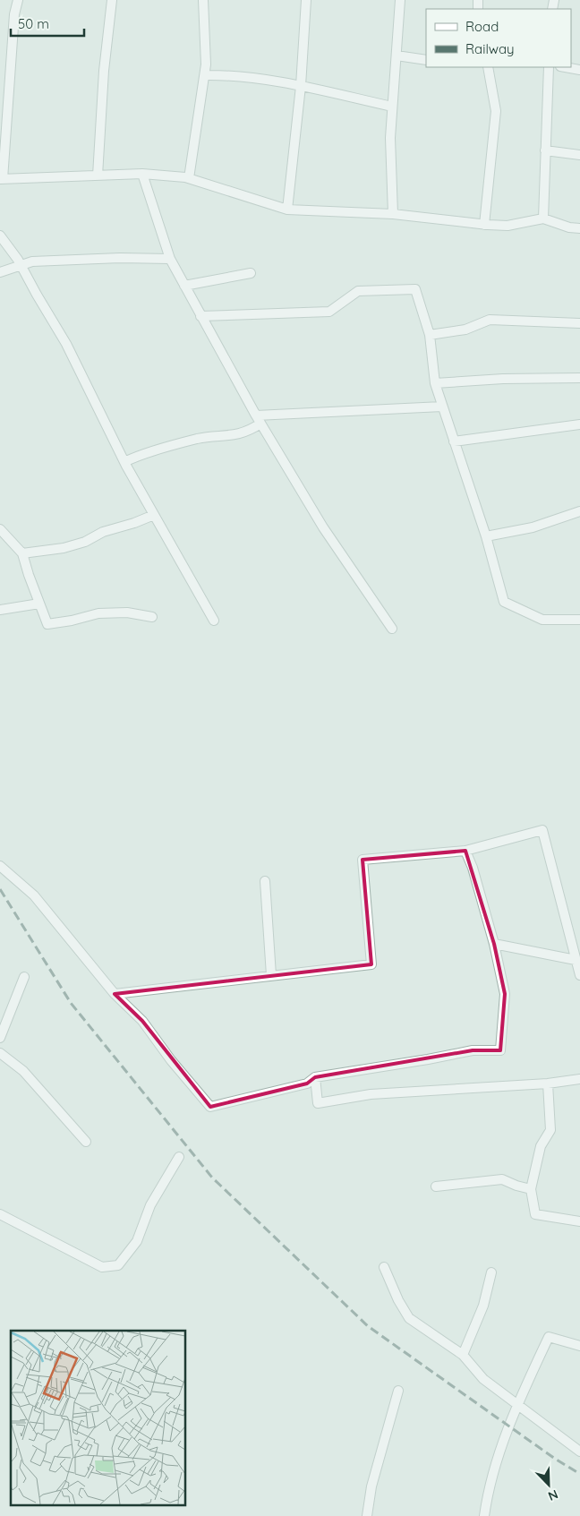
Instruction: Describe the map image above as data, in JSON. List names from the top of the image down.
{
  "legend": ["Road", "Railway"],
  "scale_bar": "50 m",
  "north": "bottom right"
}
